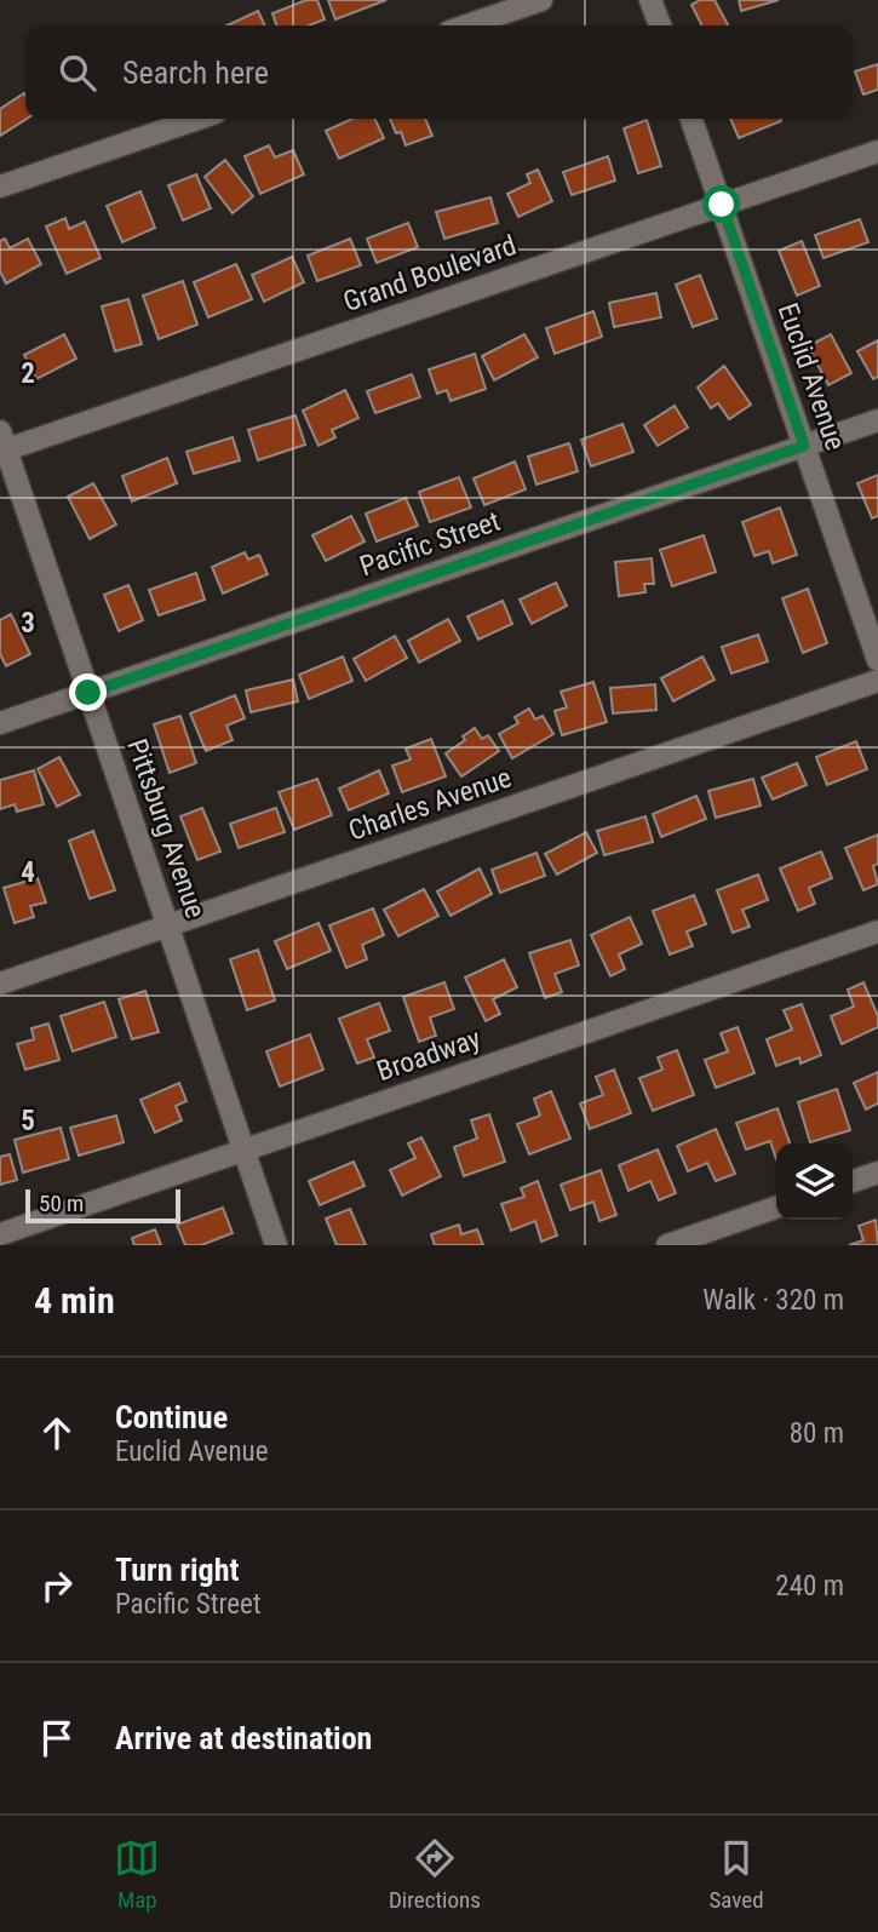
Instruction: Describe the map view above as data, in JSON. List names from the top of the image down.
{
  "streets": {
    "street": [
      "Grand Boulevard",
      "Euclid Avenue",
      "Pacific Street",
      "Charles Avenue",
      "Pittsburg Avenue",
      "Broadway"
    ]
  },
  "crossings": [
    ["Grand Boulevard", "Euclid Avenue"],
    ["Grand Boulevard", "Pittsburg Avenue"],
    ["Euclid Avenue", "Pacific Street"],
    ["Pacific Street", "Pittsburg Avenue"],
    ["Charles Avenue", "Pittsburg Avenue"],
    ["Pittsburg Avenue", "Broadway"]
  ],
  "scale_bar": "50 m",
  "page": {
    "search": "Search here",
    "scale": "50 m",
    "heading": ["4 min", "Walk · 320 m"],
    "list": [
      ["Continue", "Euclid Avenue", "80 m"],
      ["Turn right", "Pacific Street", "240 m"],
      "Arrive at destination"
    ],
    "nav": ["Map", "Directions", "Saved"]
  },
  "grid": {
    "rows": [
      "2",
      "3",
      "4",
      "5"
    ]
  }
}
